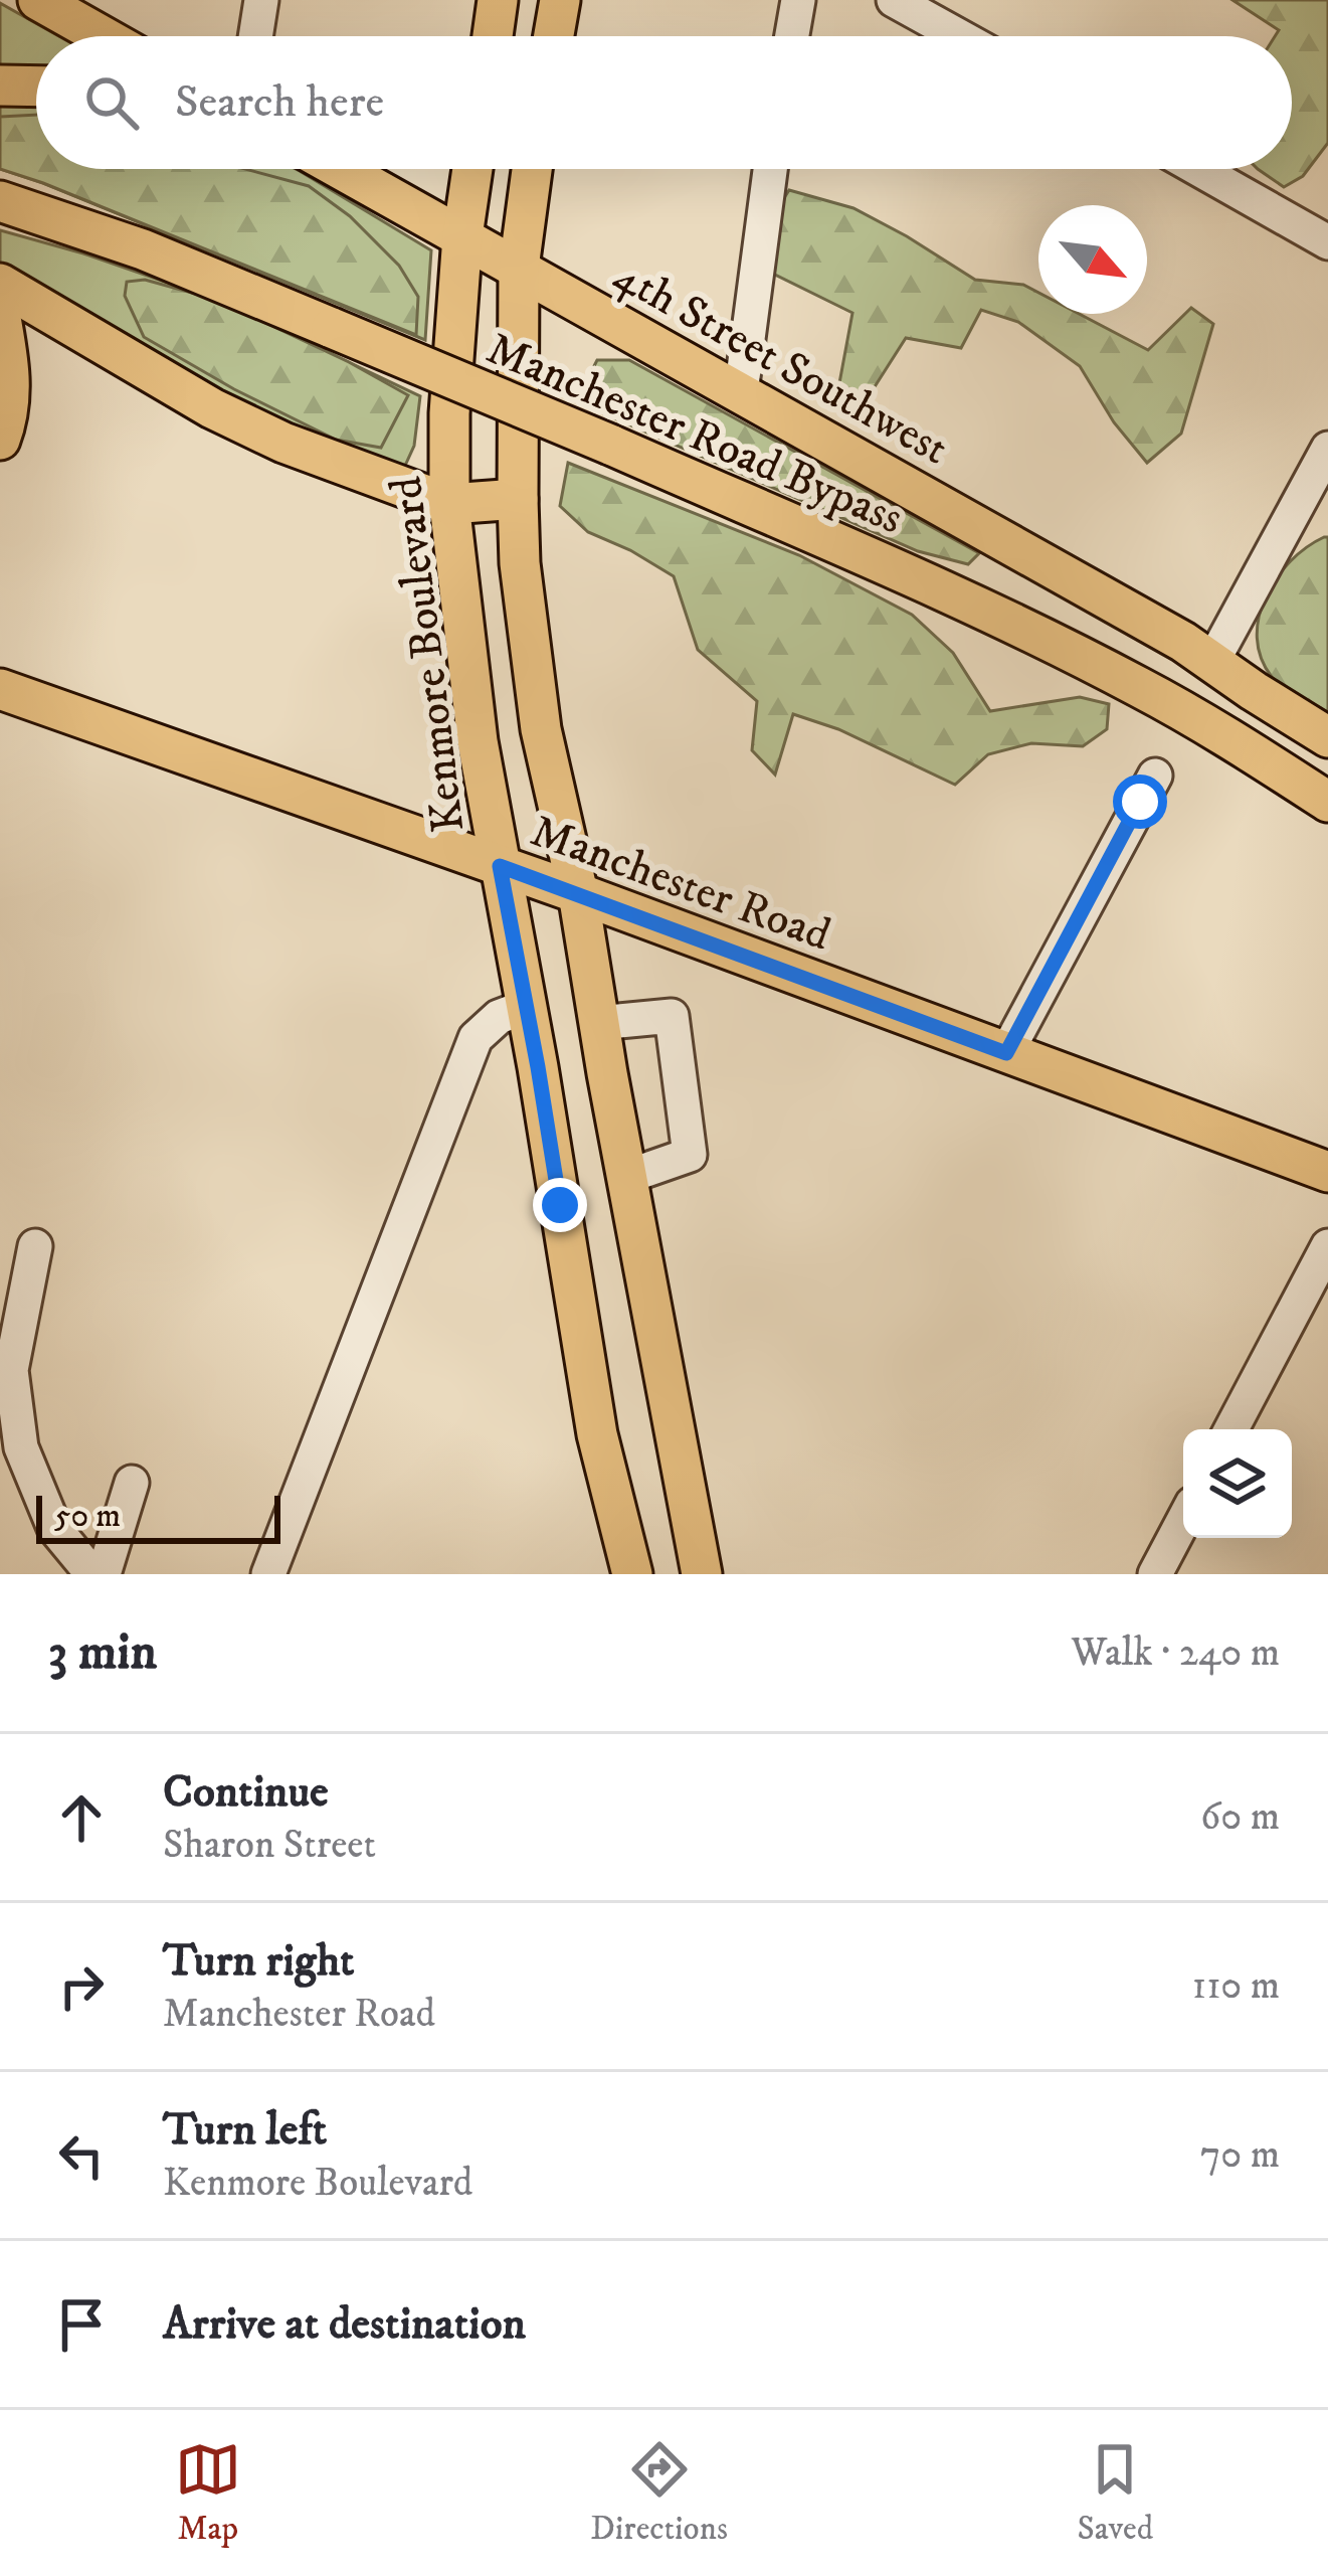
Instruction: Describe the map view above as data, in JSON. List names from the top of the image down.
{
  "streets": {
    "main road": [
      "4th Street Southwest",
      "Manchester Road Bypass",
      "Kenmore Boulevard",
      "Manchester Road"
    ]
  },
  "crossings": [
    ["4th Street Southwest", "Kenmore Boulevard"],
    ["Kenmore Boulevard", "Manchester Road"]
  ],
  "scale_bar": "50 m",
  "north": "bottom right",
  "page": {
    "search": "Search here",
    "scale": "50 m",
    "heading": ["3 min", "Walk · 240 m"],
    "list": [
      ["Continue", "Sharon Street", "60 m"],
      ["Turn right", "Manchester Road", "110 m"],
      ["Turn left", "Kenmore Boulevard", "70 m"],
      "Arrive at destination"
    ],
    "nav": ["Map", "Directions", "Saved"]
  }
}
